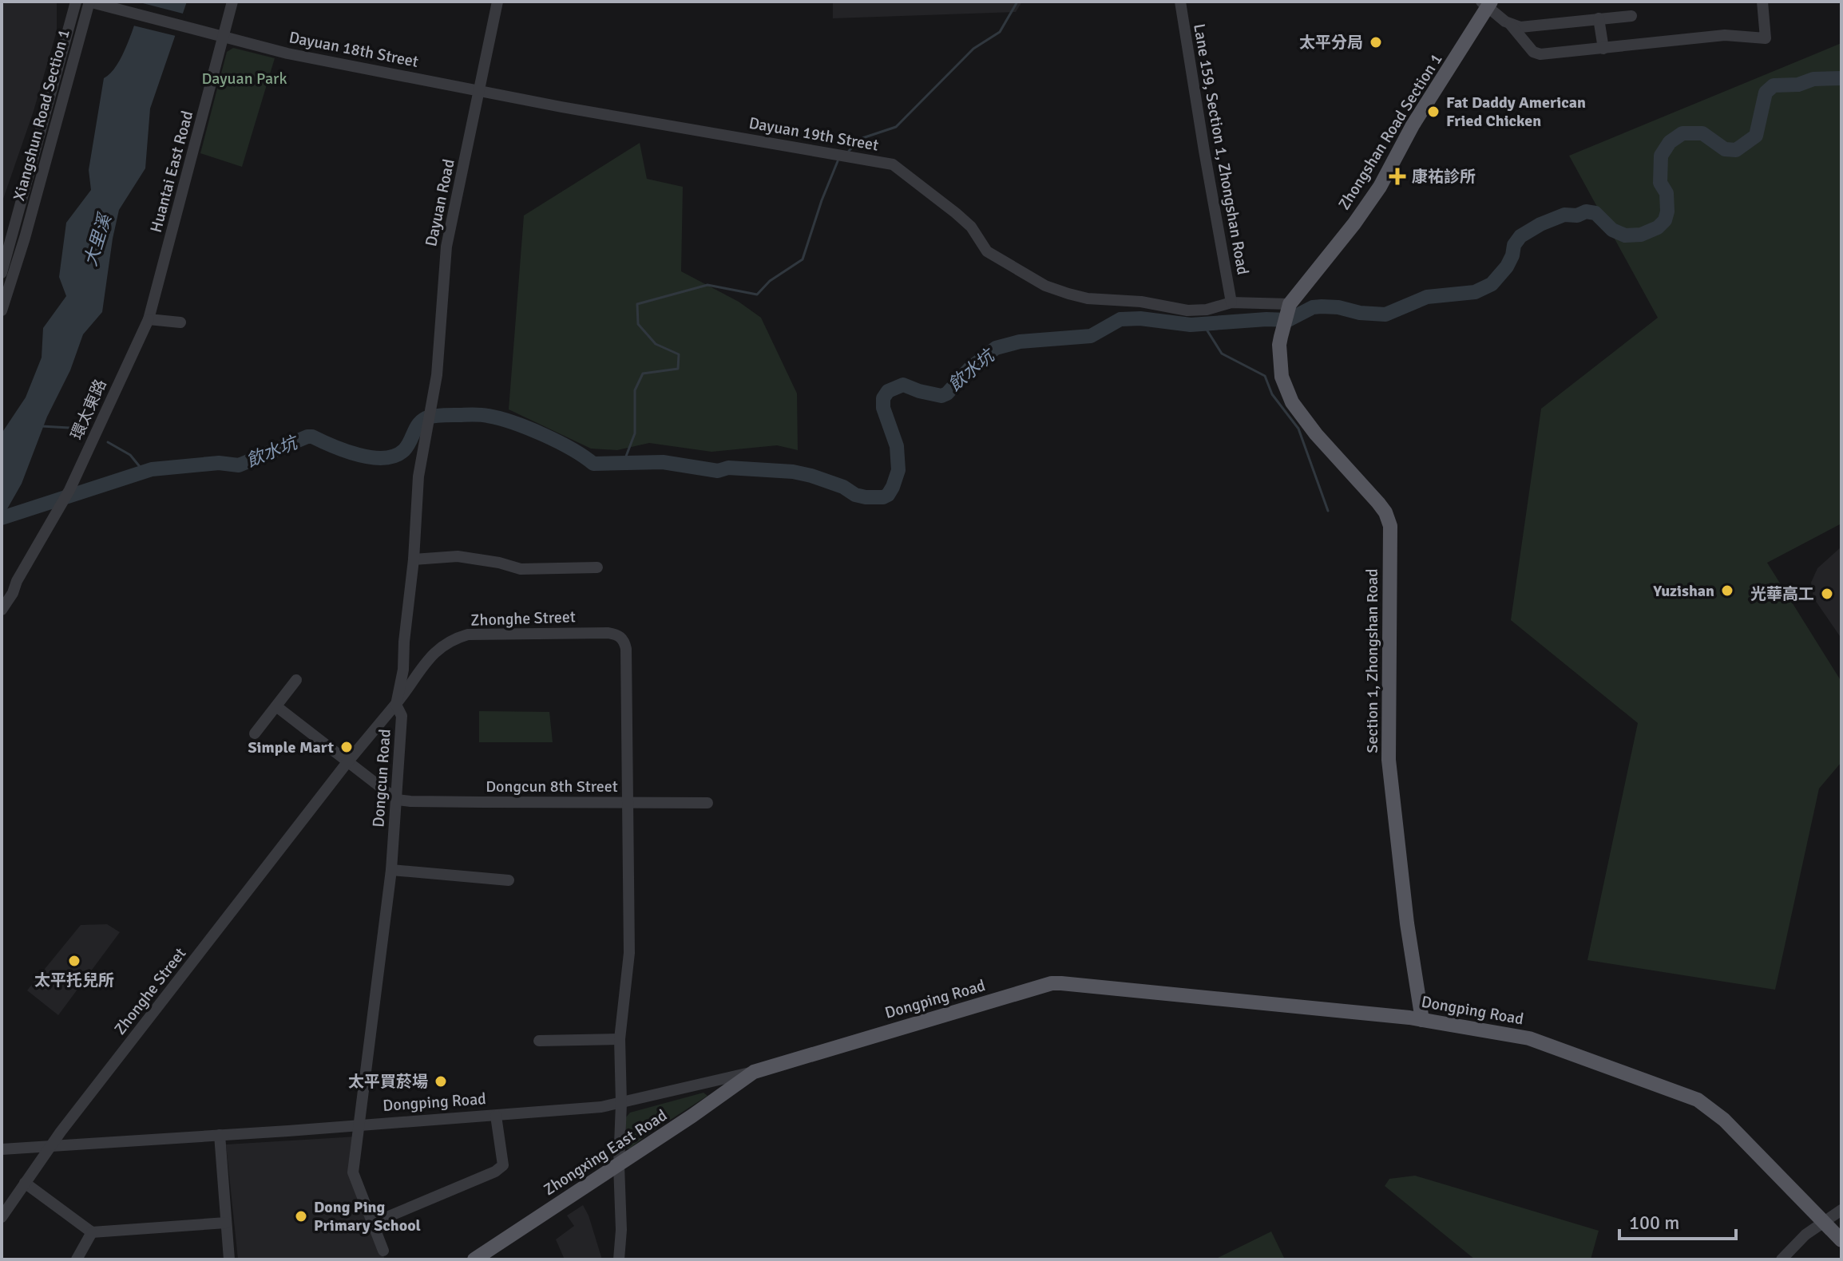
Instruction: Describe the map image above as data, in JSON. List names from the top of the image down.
{
  "streets": {
    "main road": [
      "Zhongshan Road Section 1",
      "Section 1, Zhongshan Road",
      "Dongping Road",
      "Zhongxing East Road"
    ],
    "street": [
      "Dayuan 18th Street",
      "Xiangshun Road Section 1",
      "Dayuan 19th Street",
      "Lane 159, Section 1, Zhongshan Road",
      "Huantai East Road",
      "Dayuan Road",
      "環太東路",
      "Zhonghe Street",
      "Dongcun Road",
      "Dongcun 8th Street"
    ]
  },
  "crossings": [
    ["Dayuan 18th Street", "Xiangshun Road Section 1"],
    ["Dayuan 18th Street", "Dayuan 19th Street"],
    ["Dayuan 18th Street", "Huantai East Road"],
    ["Dayuan 18th Street", "Dayuan Road"],
    ["Zhongshan Road Section 1", "Dayuan 19th Street"],
    ["Zhongshan Road Section 1", "Section 1, Zhongshan Road"],
    ["Dayuan 19th Street", "Lane 159, Section 1, Zhongshan Road"],
    ["Dayuan 19th Street", "Dayuan Road"],
    ["Dayuan 19th Street", "Section 1, Zhongshan Road"],
    ["Huantai East Road", "環太東路"],
    ["Dayuan Road", "Dongcun Road"],
    ["Zhonghe Street", "Dongcun Road"],
    ["Zhonghe Street", "Dongcun 8th Street"],
    ["Zhonghe Street", "Dongping Road"],
    ["Zhonghe Street", "Zhongxing East Road"],
    ["Section 1, Zhongshan Road", "Dongping Road"],
    ["Dongcun Road", "Dongcun 8th Street"],
    ["Dongcun Road", "Dongping Road"],
    ["Dongping Road", "Zhongxing East Road"]
  ],
  "water": ["大里溪", "飲水坑"],
  "parks": ["Dayuan Park"],
  "places": {
    "other": [
      "太平分局",
      "Fat Daddy American Fried Chicken",
      "Yuzishan",
      "光華高工",
      "Simple Mart",
      "太平托兒所",
      "太平買菸場",
      "Dong Ping Primary School"
    ],
    "health": ["康祐診所"]
  },
  "scale_bar": "100 m"
}
